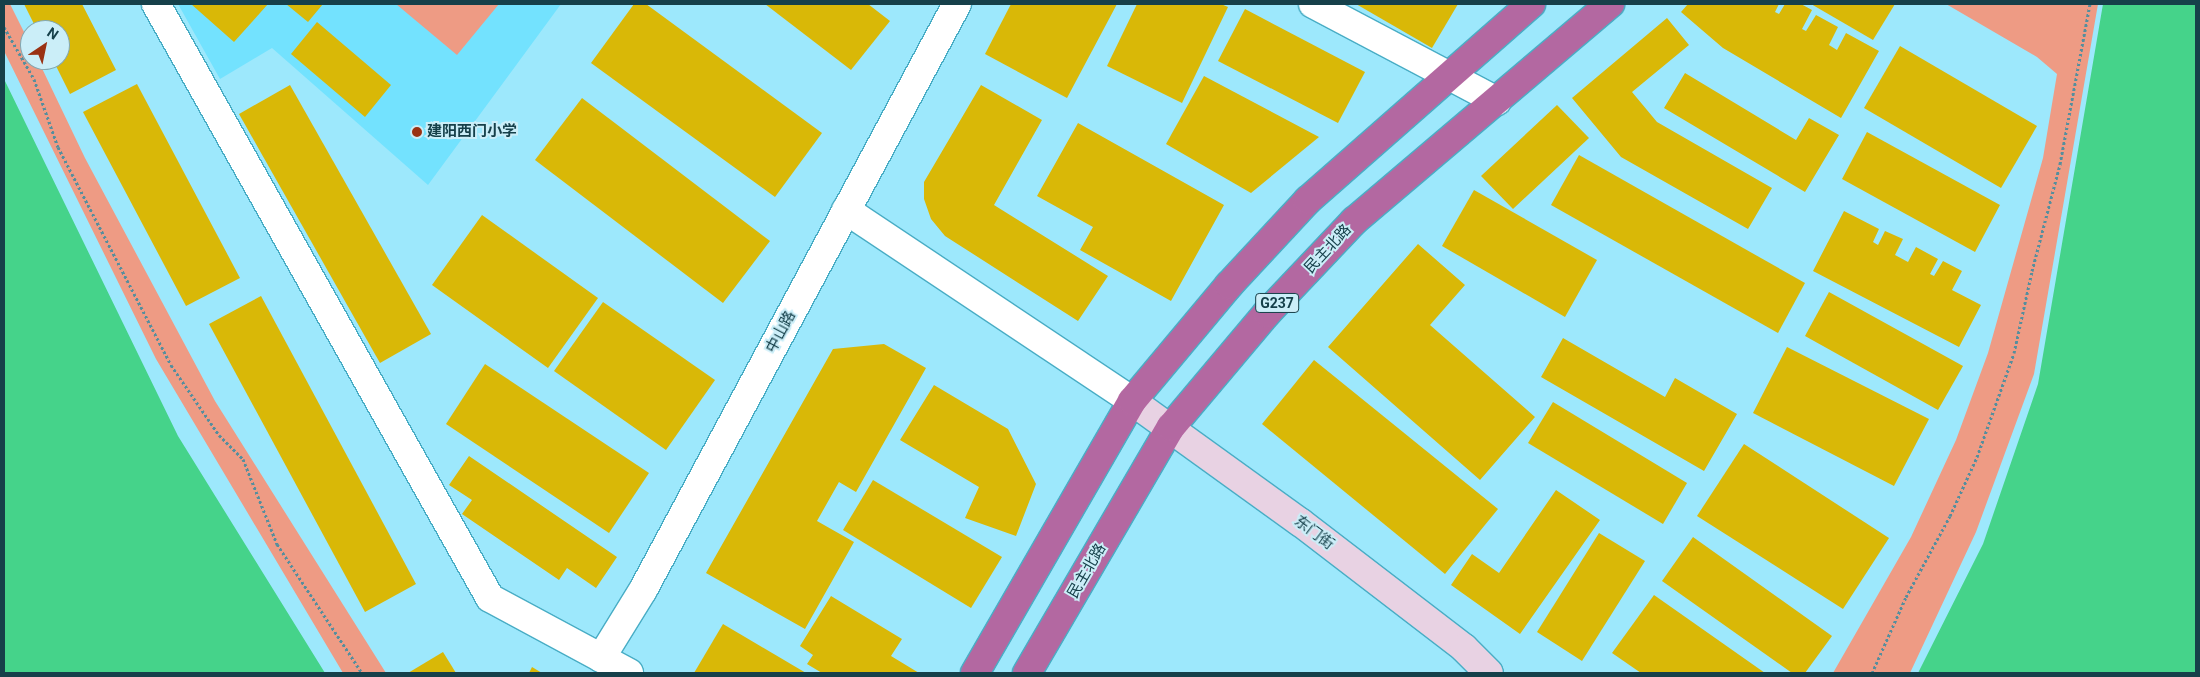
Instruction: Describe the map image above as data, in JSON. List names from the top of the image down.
{
  "streets": {
    "highway": ["民主北路", "G237"],
    "street": ["中山路", "东门街"]
  },
  "crossings": [
    ["民主北路", "东门街"]
  ],
  "places": ["建阳西门小学"],
  "north": "top right"
}
